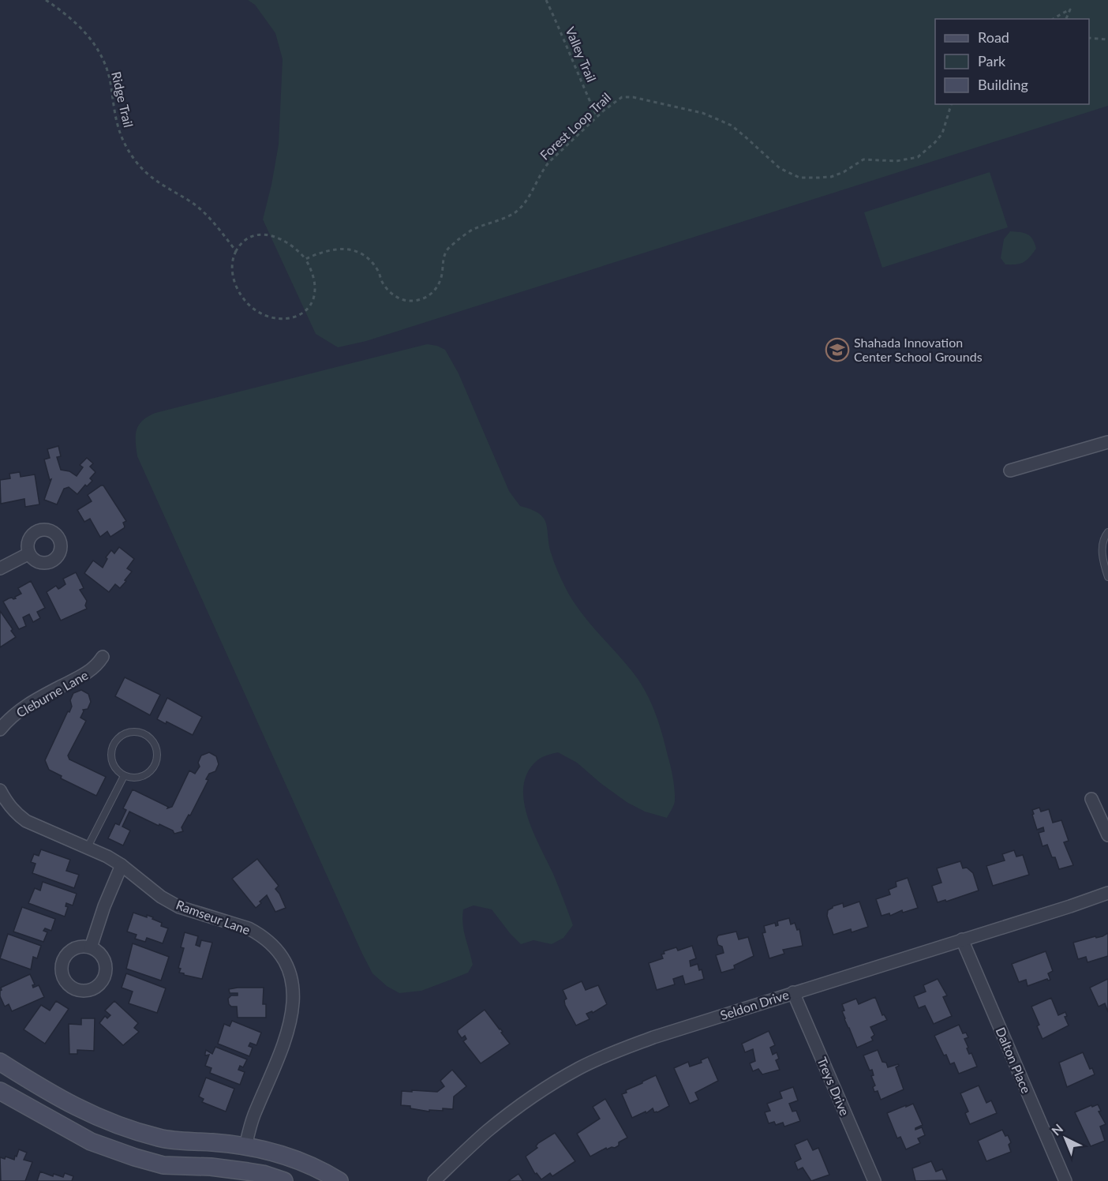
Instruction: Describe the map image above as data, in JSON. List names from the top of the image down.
{
  "streets": {
    "street": [
      "Cleburne Lane",
      "Ramseur Lane",
      "Seldon Drive",
      "Dalton Place",
      "Treys Drive"
    ],
    "path": ["Valley Trail", "Ridge Trail", "Forest Loop Trail"]
  },
  "crossings": [
    ["Valley Trail", "Forest Loop Trail"],
    ["Ridge Trail", "Forest Loop Trail"],
    ["Seldon Drive", "Dalton Place"],
    ["Seldon Drive", "Treys Drive"]
  ],
  "places": {
    "school or university": ["Shahada Innovation Center School Grounds"]
  },
  "legend": ["Road", "Park", "Building"],
  "north": "top left"
}
